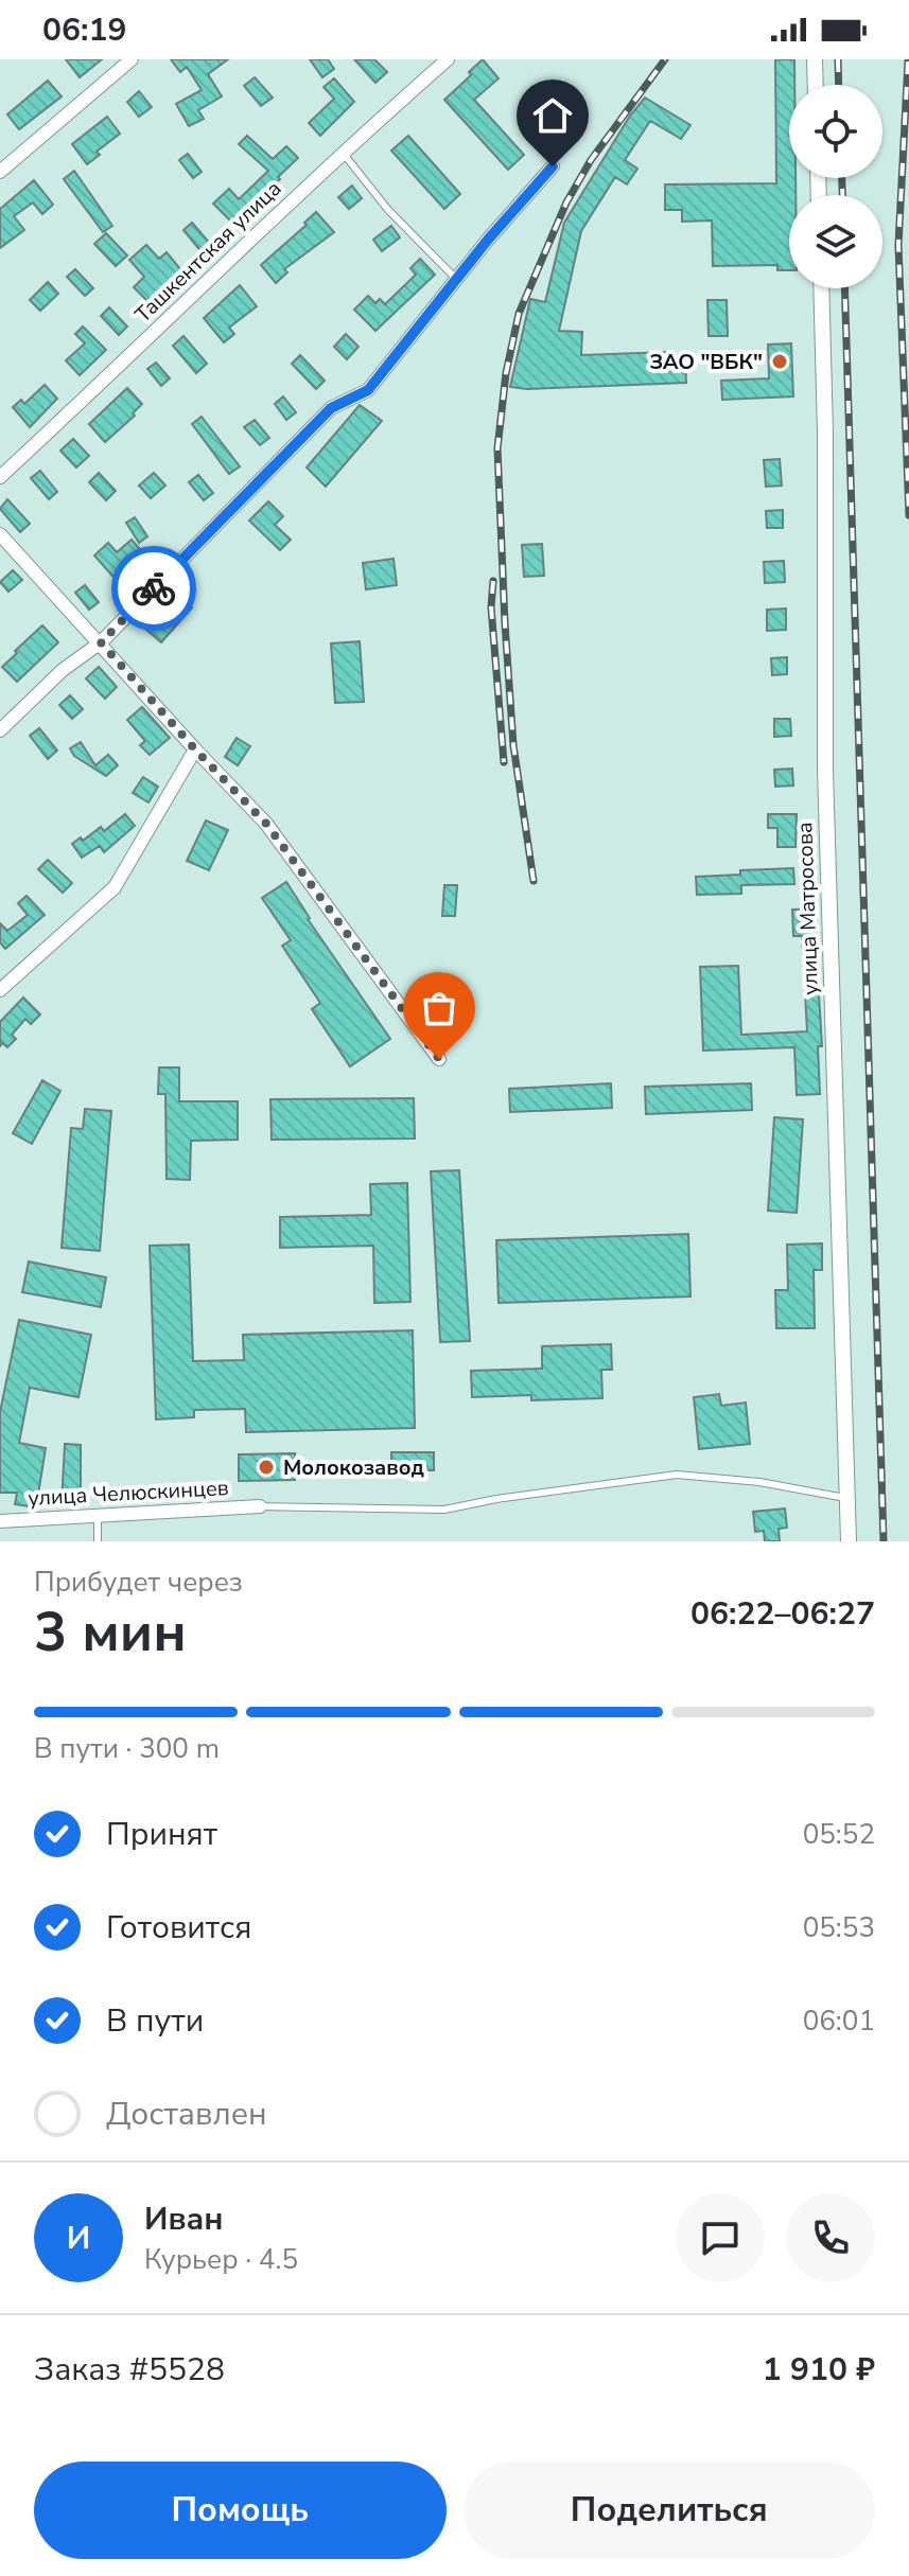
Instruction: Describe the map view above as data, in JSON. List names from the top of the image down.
{
  "streets": {
    "street": ["Ташкентская улица", "улица Матросова", "улица Челюскинцев"]
  },
  "places": ["ЗАО \"ВБК\"", "Молокозавод"],
  "page": {
    "status": "06:19",
    "heading": ["3 мин", "Прибудет через", "06:22–06:27"],
    "panel": [
      "Иван",
      "Курьер · 4.5",
      "Заказ #5528",
      "1 910 ₽"
    ],
    "bar": "В пути · 300 m",
    "list": [
      ["Принят", "05:52"],
      ["Готовится", "05:53"],
      ["В пути", "06:01"],
      "Доставлен"
    ],
    "round": "И",
    "buttons": ["Помощь", "Поделиться"]
  }
}
